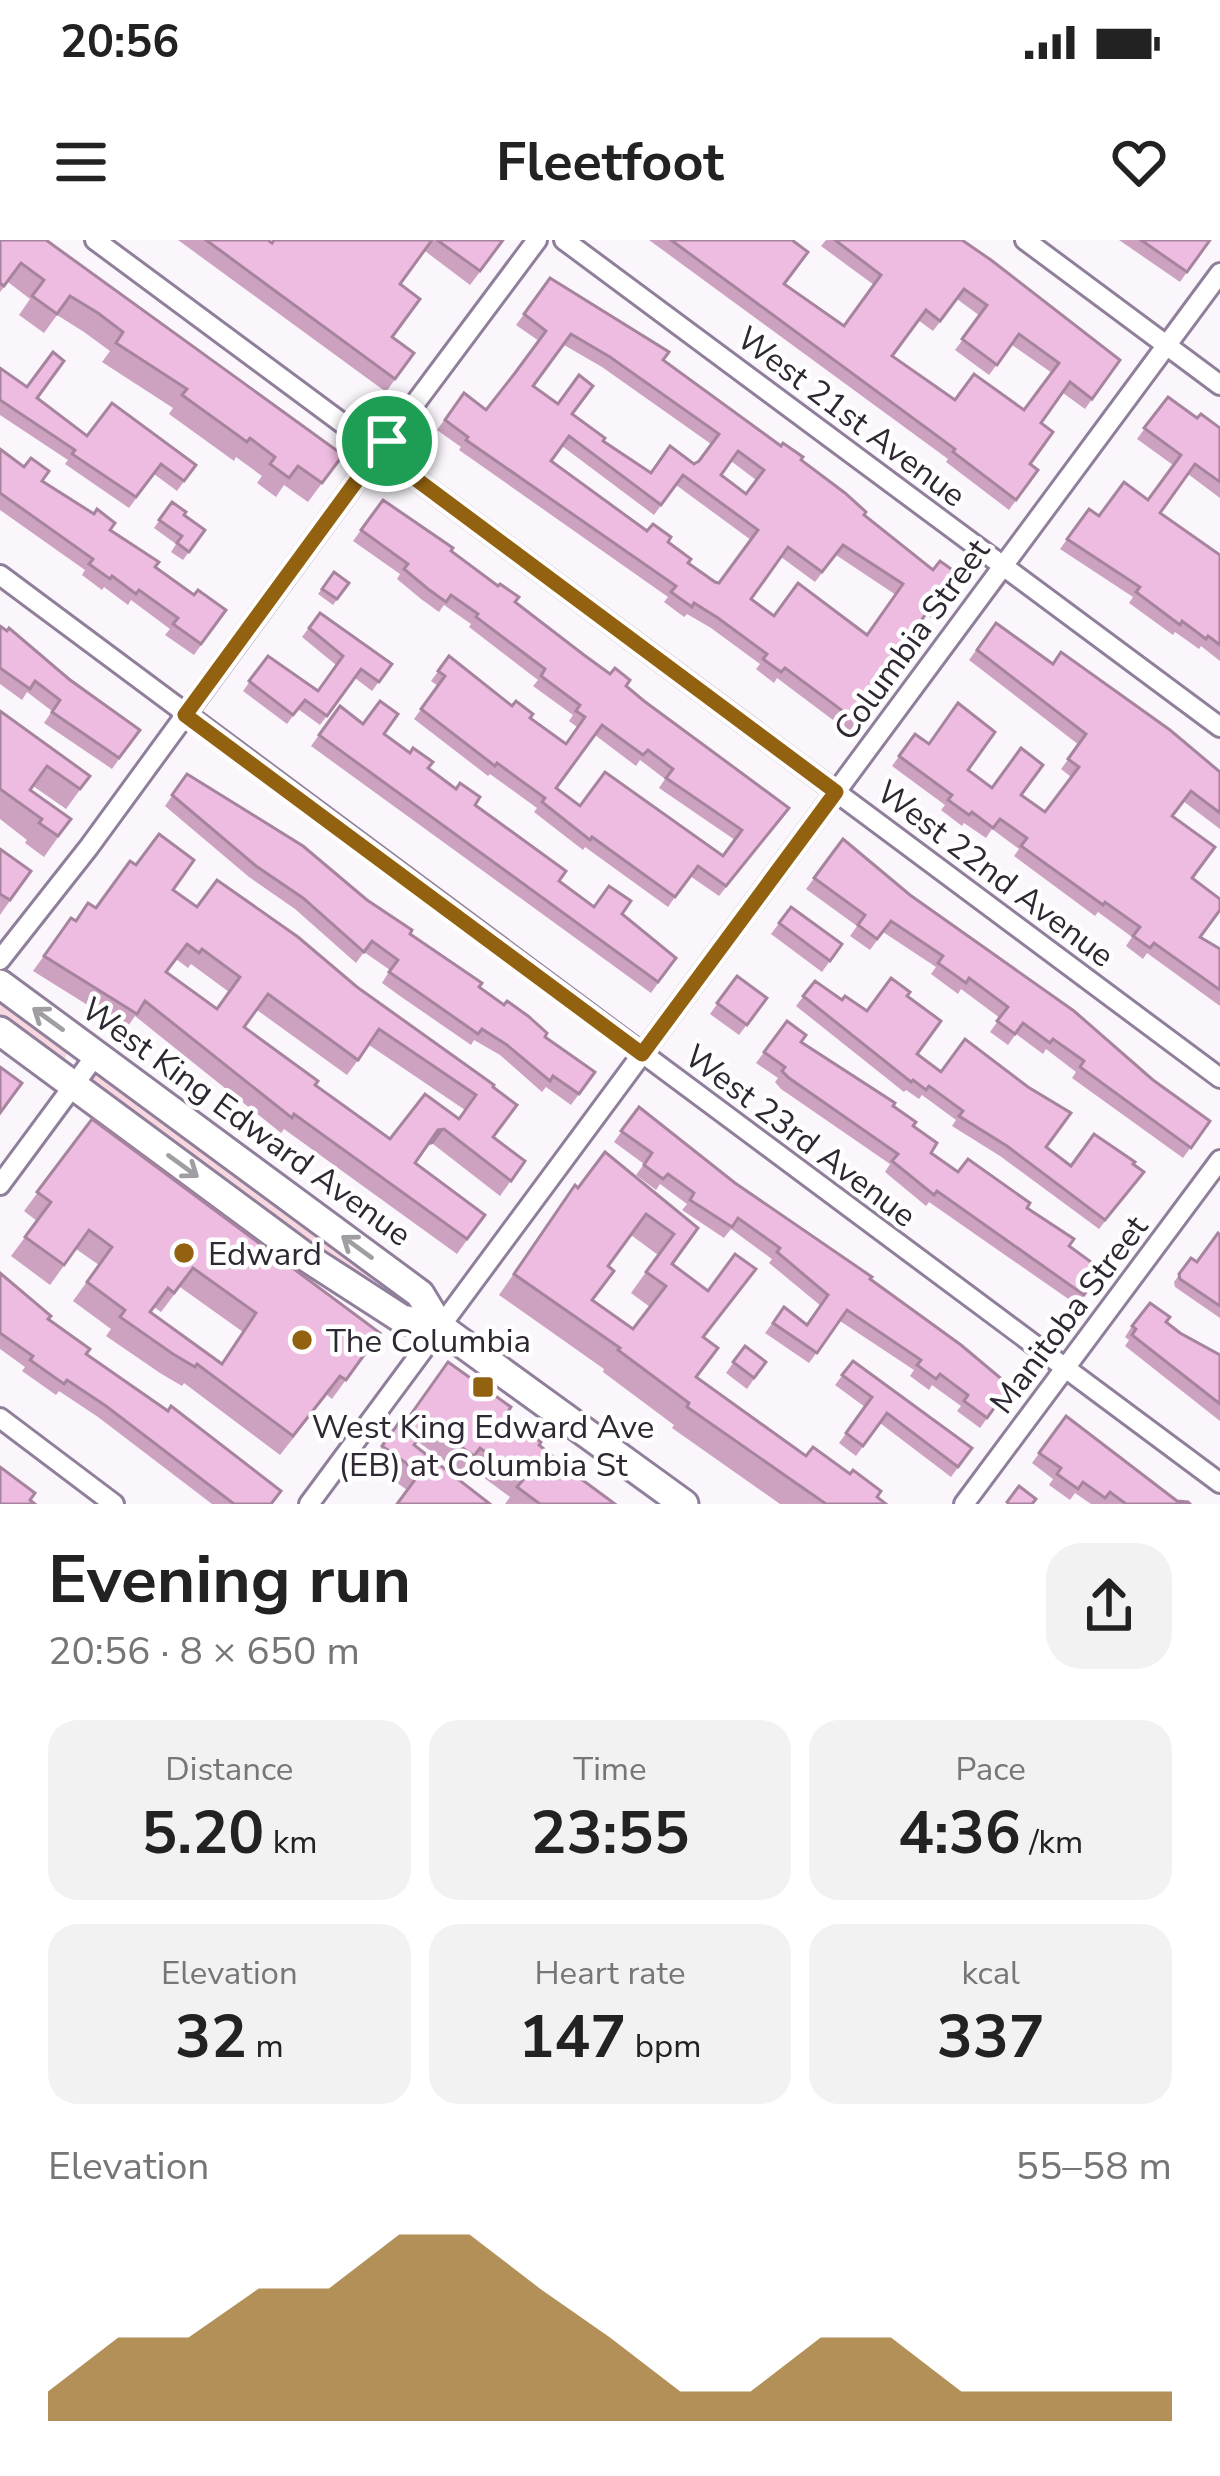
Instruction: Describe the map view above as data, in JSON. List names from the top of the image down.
{
  "streets": {
    "main road": ["West King Edward Avenue"],
    "street": [
      "West 21st Avenue",
      "Columbia Street",
      "West 22nd Avenue",
      "West 23rd Avenue",
      "Manitoba Street"
    ]
  },
  "crossings": [
    ["West 21st Avenue", "Columbia Street"],
    ["Columbia Street", "West 22nd Avenue"],
    ["Columbia Street", "West King Edward Avenue"],
    ["Columbia Street", "West 23rd Avenue"],
    ["West 23rd Avenue", "Manitoba Street"]
  ],
  "places": {
    "other": ["Edward", "The Columbia"],
    "transit": ["West King Edward Ave (EB) at Columbia St"]
  },
  "page": {
    "status": "20:56",
    "header": "Fleetfoot",
    "heading": ["Evening run", "20:56 · 8 × 650 m"],
    "stats": [
      ["Distance", "5.20 km"],
      ["Time", "23:55"],
      ["Pace", "4:36 /km"],
      ["Elevation", "32 m"],
      ["Heart rate", "147 bpm"],
      ["kcal", "337"]
    ],
    "chart": ["Elevation", "55–58 m"]
  }
}
